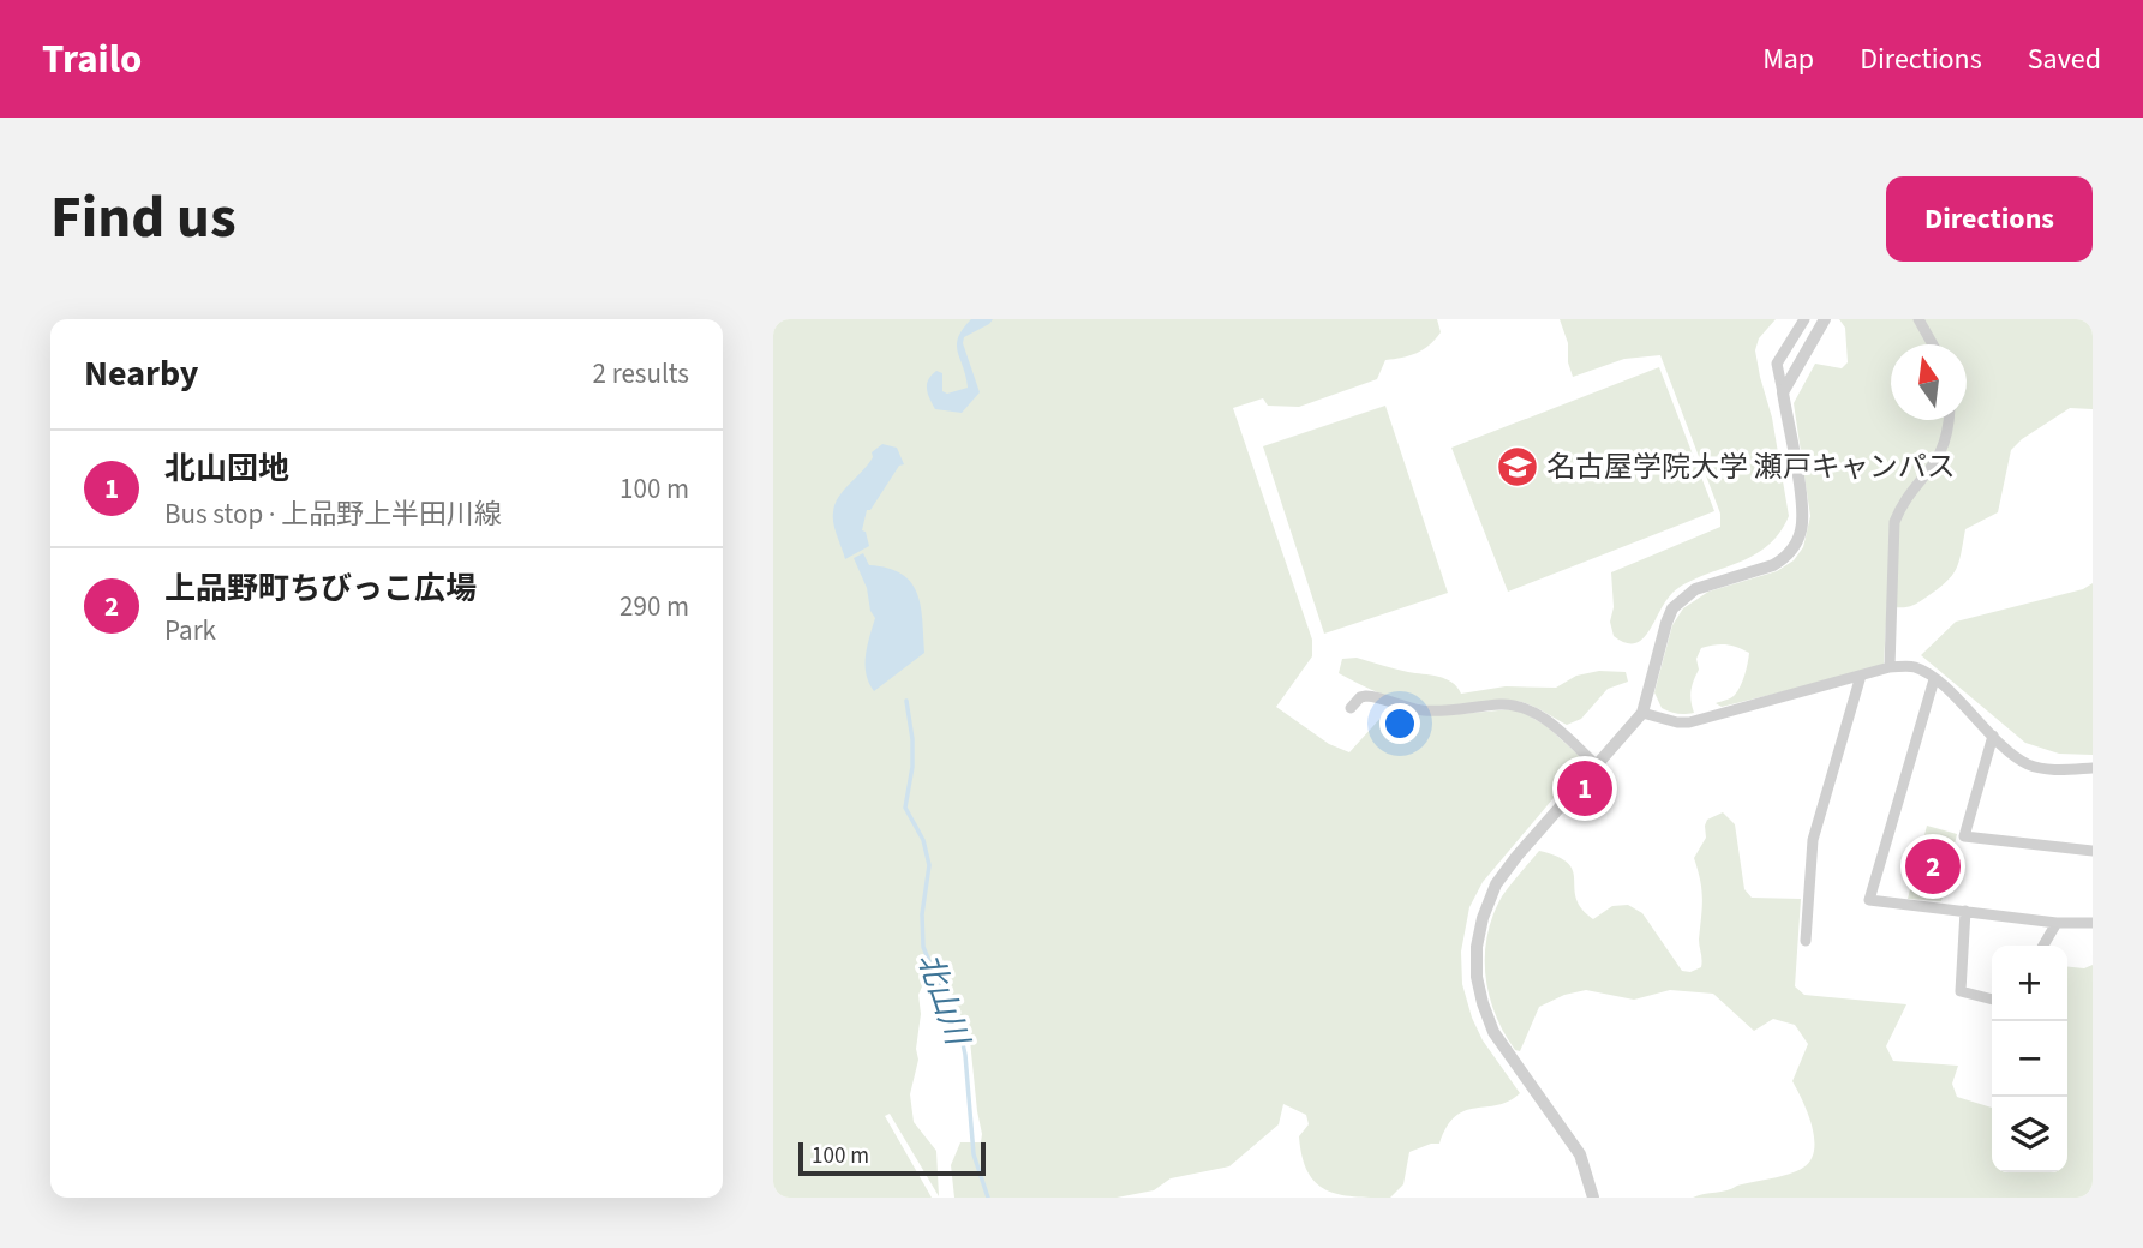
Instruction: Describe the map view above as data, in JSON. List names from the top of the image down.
{
  "water": ["北山川"],
  "places": {
    "school or university": ["名古屋学院大学 瀬戸キャンパス"]
  },
  "scale_bar": "100 m",
  "north": "top",
  "page": {
    "header": "Trailo",
    "nav": ["Map", "Directions", "Saved"],
    "title": "Find us",
    "buttons": "Directions",
    "heading": ["Nearby", "2 results"],
    "list": [
      {
        "mark": "1",
        "name": "北山団地",
        "note": "Bus stop · 上品野上半田川線",
        "value": "100 m"
      },
      {
        "mark": "2",
        "name": "上品野町ちびっこ広場",
        "note": "Park",
        "value": "290 m"
      }
    ],
    "pins": ["1", "2"],
    "map_buttons": ["+", "−"],
    "scale": "100 m"
  }
}
